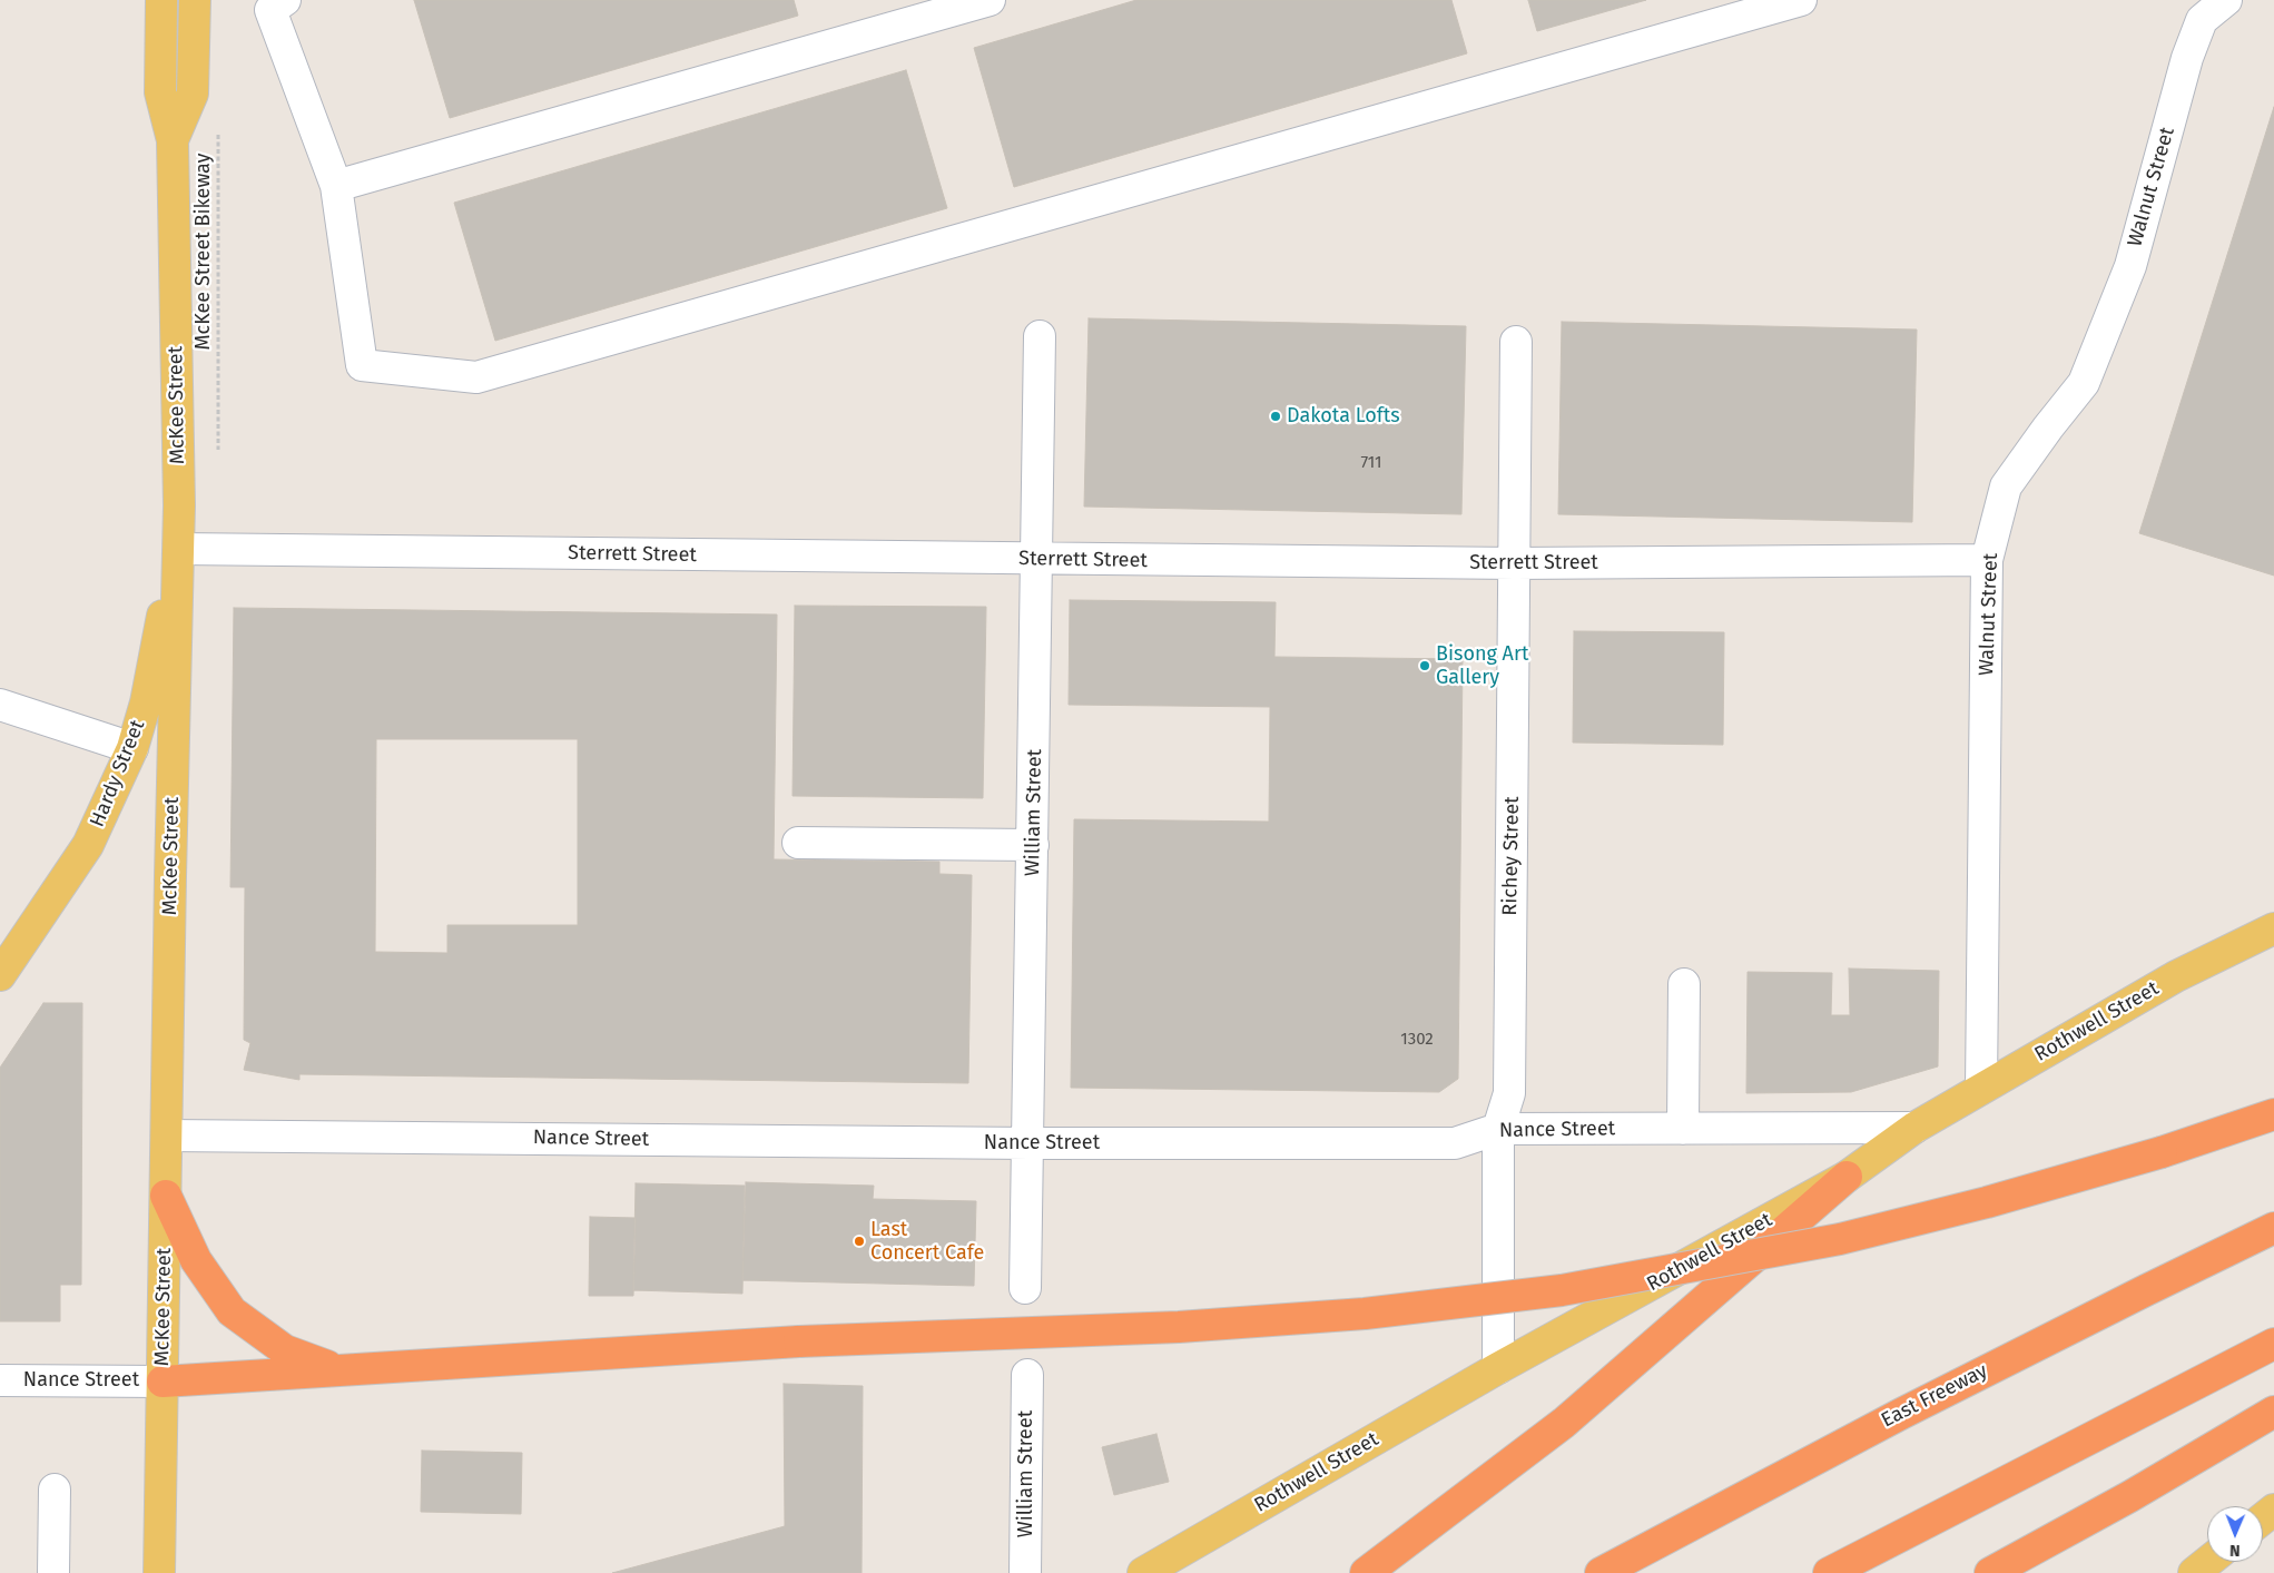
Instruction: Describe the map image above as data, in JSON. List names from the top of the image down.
{
  "streets": {
    "highway": ["East Freeway"],
    "main road": ["McKee Street", "Hardy Street", "Rothwell Street"],
    "street": [
      "Walnut Street",
      "Sterrett Street",
      "William Street",
      "Richey Street",
      "Nance Street"
    ],
    "path": ["McKee Street Bikeway"]
  },
  "crossings": [
    ["Walnut Street", "Sterrett Street"],
    ["Walnut Street", "Rothwell Street"],
    ["McKee Street", "Sterrett Street"],
    ["McKee Street", "Hardy Street"],
    ["McKee Street", "Nance Street"],
    ["Sterrett Street", "Hardy Street"],
    ["Sterrett Street", "William Street"],
    ["Sterrett Street", "Richey Street"],
    ["William Street", "Nance Street"],
    ["Richey Street", "Rothwell Street"],
    ["Richey Street", "Nance Street"],
    ["Rothwell Street", "Nance Street"]
  ],
  "places": ["Dakota Lofts", "Bisong Art Gallery", "Last Concert Cafe"],
  "house_numbers": ["711", "1302"],
  "north": "bottom"
}
